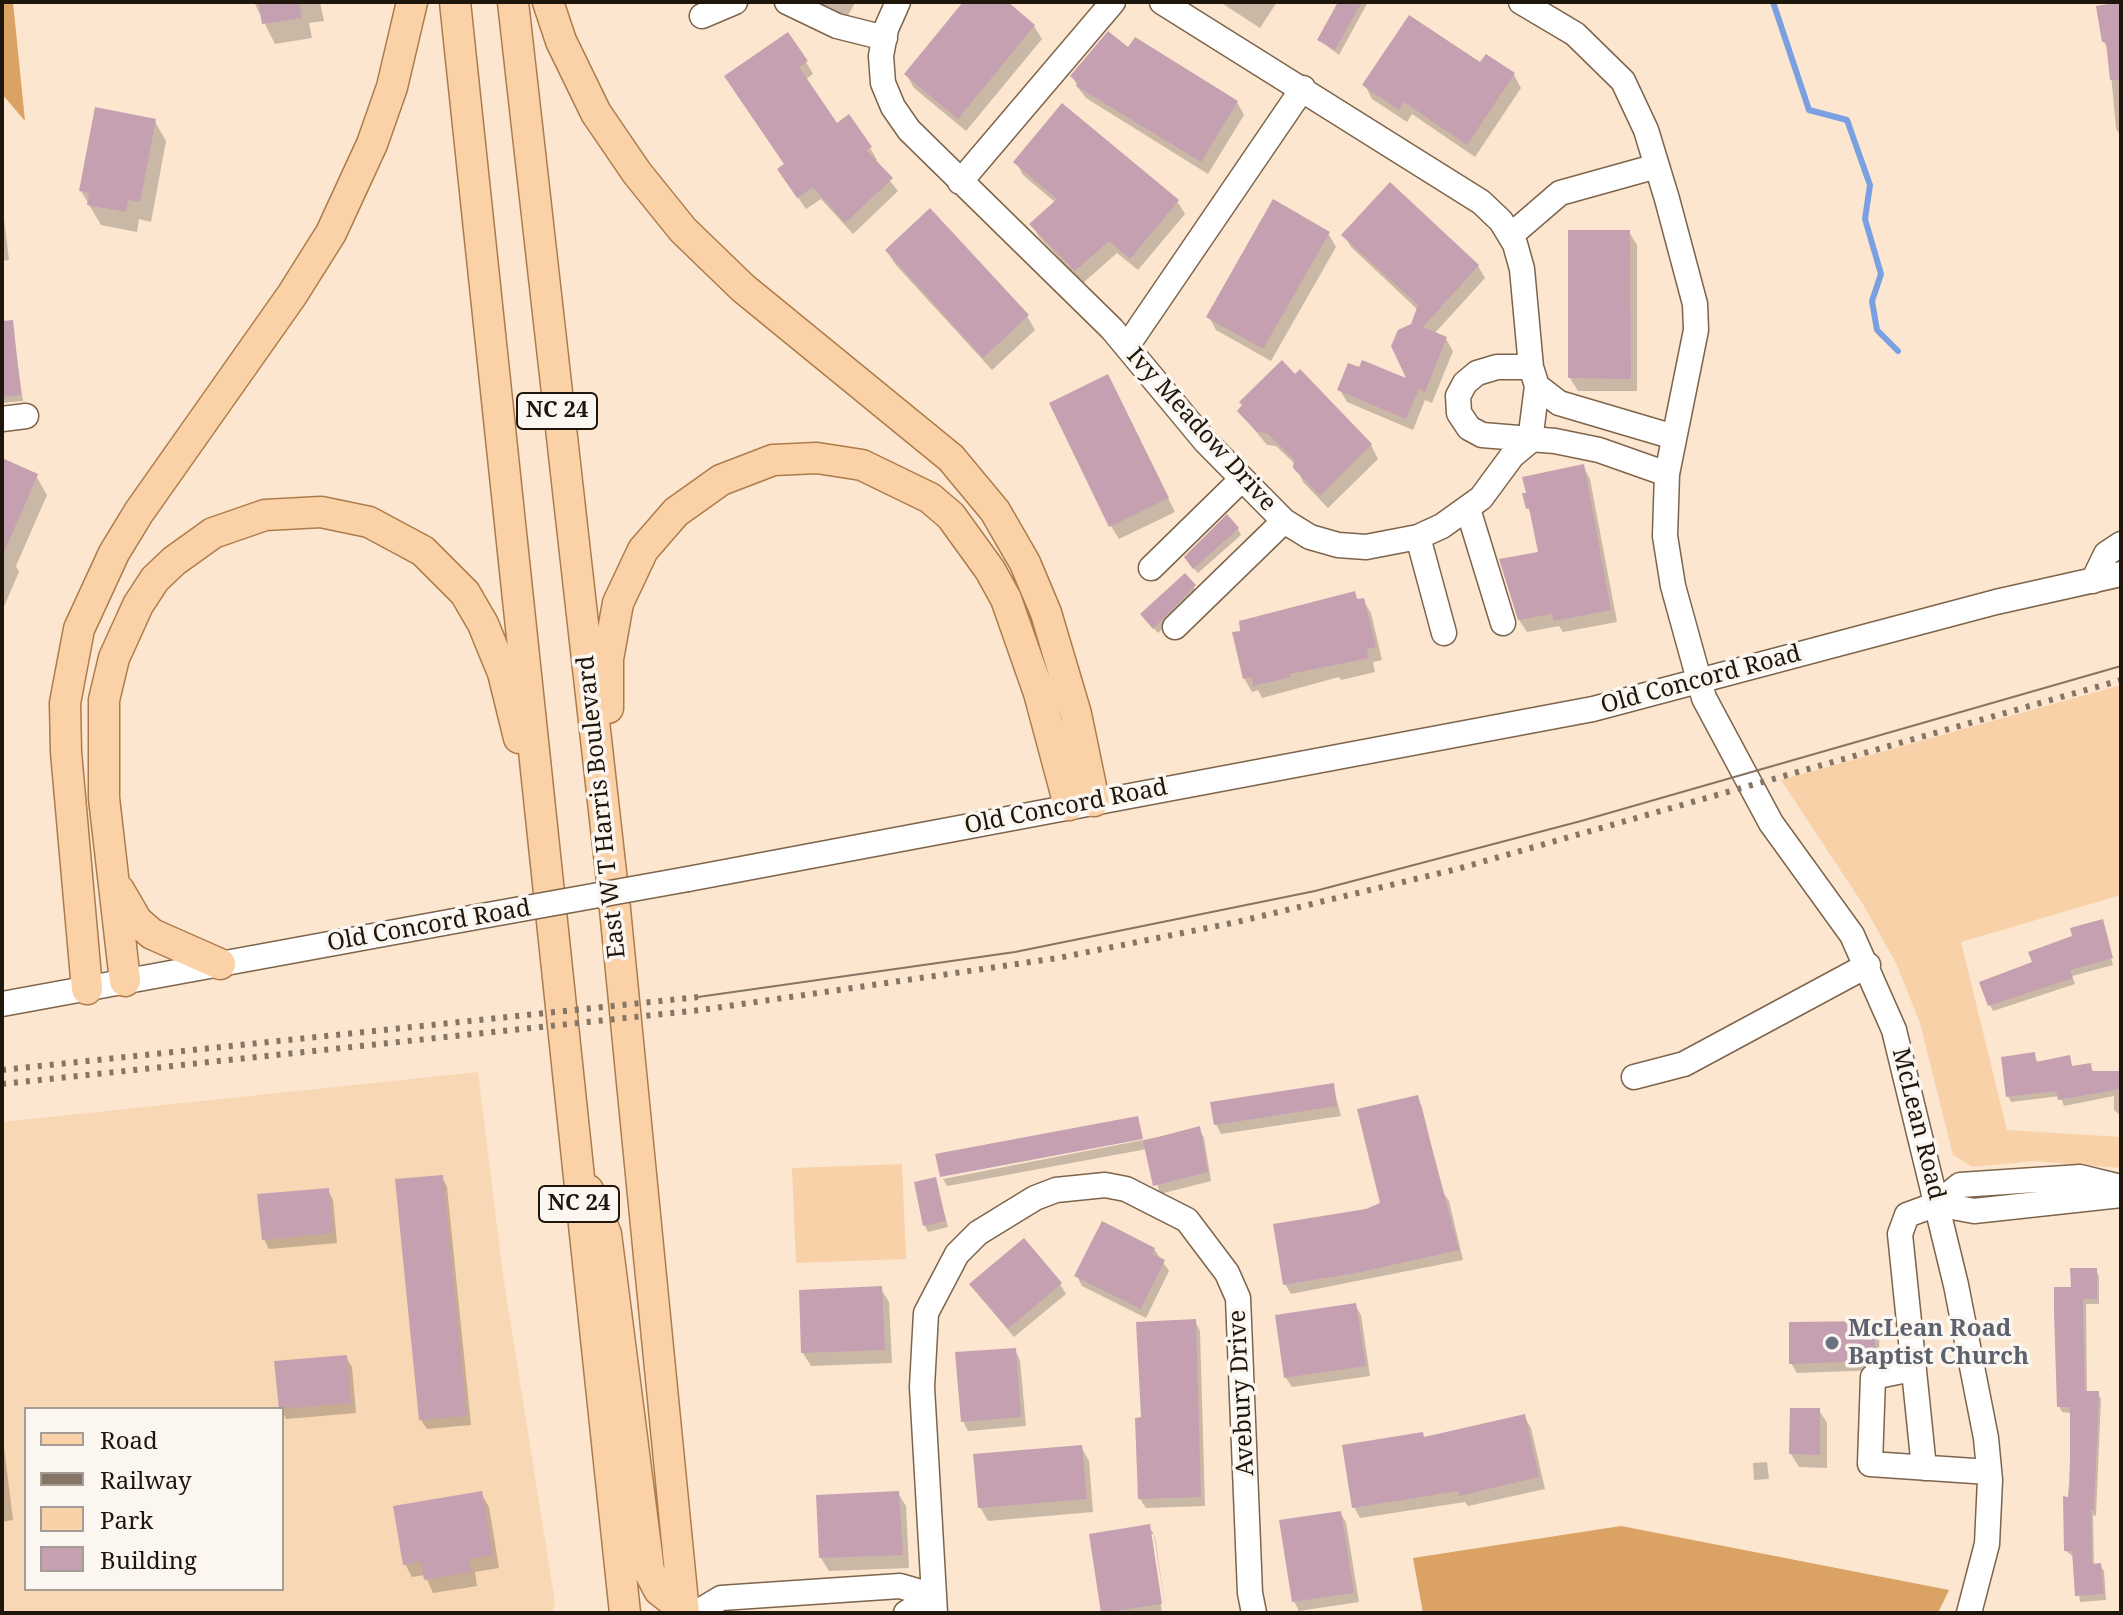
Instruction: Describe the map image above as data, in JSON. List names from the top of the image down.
{
  "streets": {
    "main road": ["NC 24", "East W T Harris Boulevard"],
    "street": [
      "Ivy Meadow Drive",
      "Old Concord Road",
      "McLean Road",
      "Avebury Drive"
    ]
  },
  "crossings": [
    ["Old Concord Road", "McLean Road"]
  ],
  "places": ["McLean Road Baptist Church"],
  "legend": [
    "Road",
    "Railway",
    "Park",
    "Building"
  ]
}
